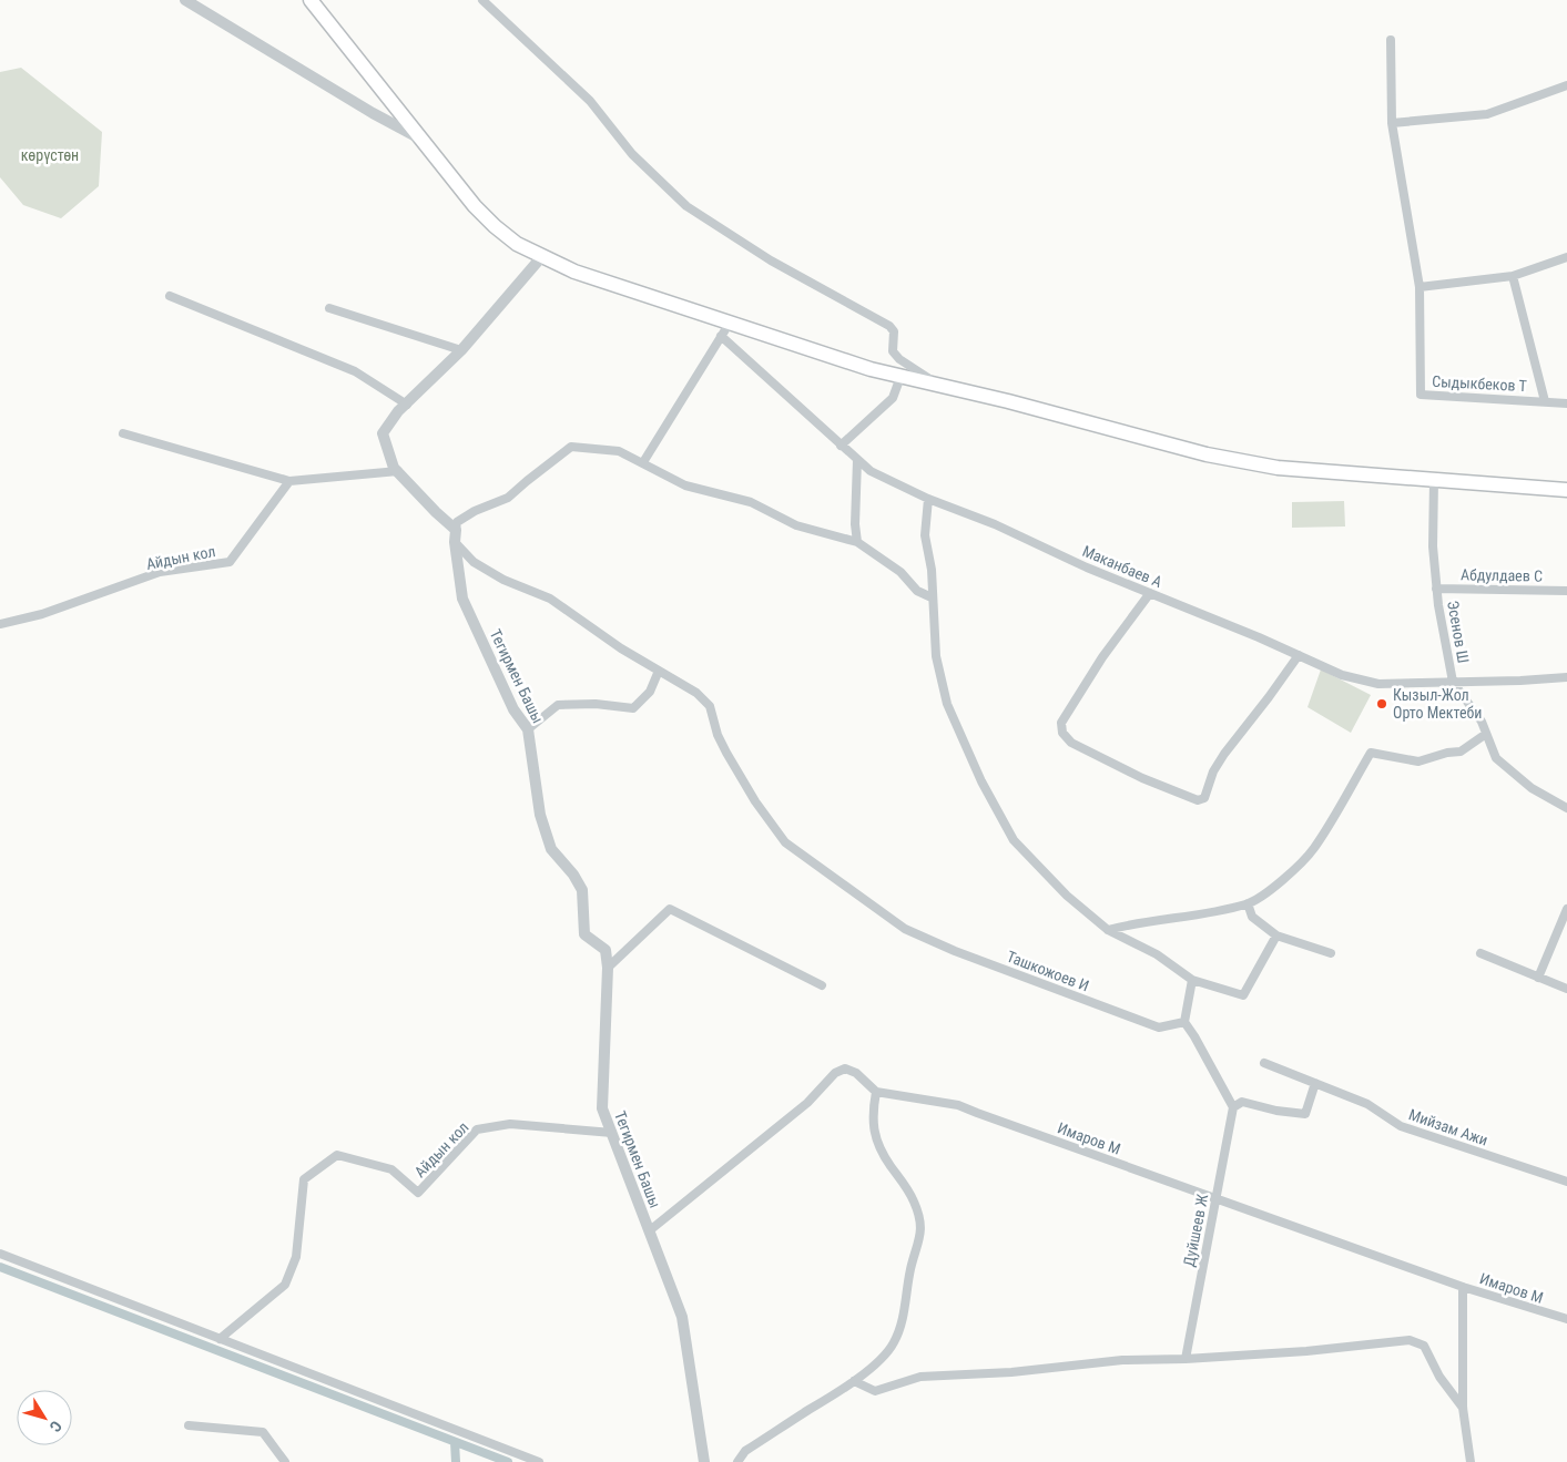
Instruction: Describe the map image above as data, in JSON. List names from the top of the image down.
{
  "streets": {
    "street": [
      "Сыдыкбеков Т",
      "Айдын кол",
      "Маканбаев А",
      "Абдулдаев С",
      "Эсенов Ш",
      "Тегирмен Башы",
      "Ташкожоев И",
      "Мийзам Ажи",
      "Имаров М",
      "Дуйшеев Ж"
    ]
  },
  "crossings": [
    ["Айдын кол", "Тегирмен Башы"],
    ["Маканбаев А", "Эсенов Ш"],
    ["Абдулдаев С", "Эсенов Ш"],
    ["Тегирмен Башы", "Ташкожоев И"],
    ["Имаров М", "Дуйшеев Ж"]
  ],
  "parks": ["көрүстөн"],
  "places": ["Кызыл-Жол Орто Мектеби"],
  "north": "bottom right"
}
